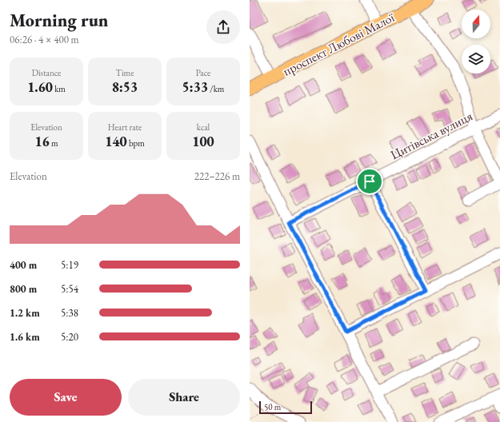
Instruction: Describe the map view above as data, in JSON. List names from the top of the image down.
{
  "streets": {
    "main road": ["проспект Любові Малої"],
    "street": ["Цитівська вулиця"]
  },
  "scale_bar": "50 m",
  "north": "top",
  "page": {
    "heading": ["Morning run", "06:26 · 4 × 400 m"],
    "stats": [
      ["Distance", "1.60 km"],
      ["Time", "8:53"],
      ["Pace", "5:33 /km"],
      ["Elevation", "16 m"],
      ["Heart rate", "140 bpm"],
      ["kcal", "100"]
    ],
    "chart": ["Elevation", "222–226 m"],
    "list": [
      {
        "name": "400 m",
        "note": "5:19"
      },
      {
        "name": "800 m",
        "note": "5:54"
      },
      {
        "name": "1.2 km",
        "note": "5:38"
      },
      {
        "name": "1.6 km",
        "note": "5:20"
      }
    ],
    "buttons": ["Save", "Share"],
    "scale": "50 m"
  }
}
